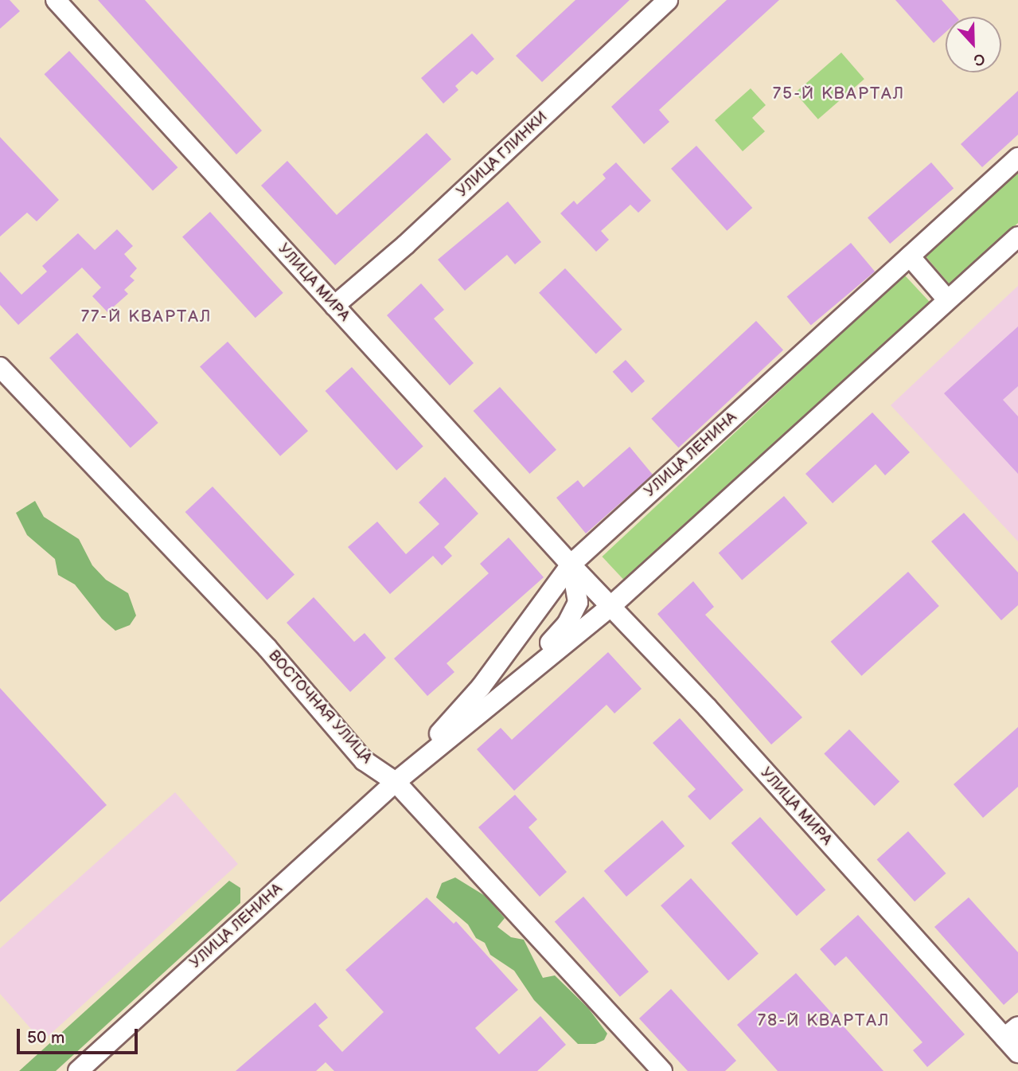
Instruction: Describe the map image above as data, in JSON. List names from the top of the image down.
{
  "streets": {
    "street": [
      "УЛИЦА ГЛИНКИ",
      "УЛИЦА МИРА",
      "УЛИЦА ЛЕНИНА",
      "ВОСТОЧНАЯ УЛИЦА"
    ]
  },
  "crossings": [
    ["УЛИЦА ГЛИНКИ", "УЛИЦА МИРА"],
    ["УЛИЦА МИРА", "УЛИЦА ЛЕНИНА"],
    ["УЛИЦА ЛЕНИНА", "ВОСТОЧНАЯ УЛИЦА"]
  ],
  "districts": ["75-Й КВАРТАЛ", "77-Й КВАРТАЛ", "78-Й КВАРТАЛ"],
  "scale_bar": "50 m",
  "north": "bottom"
}
